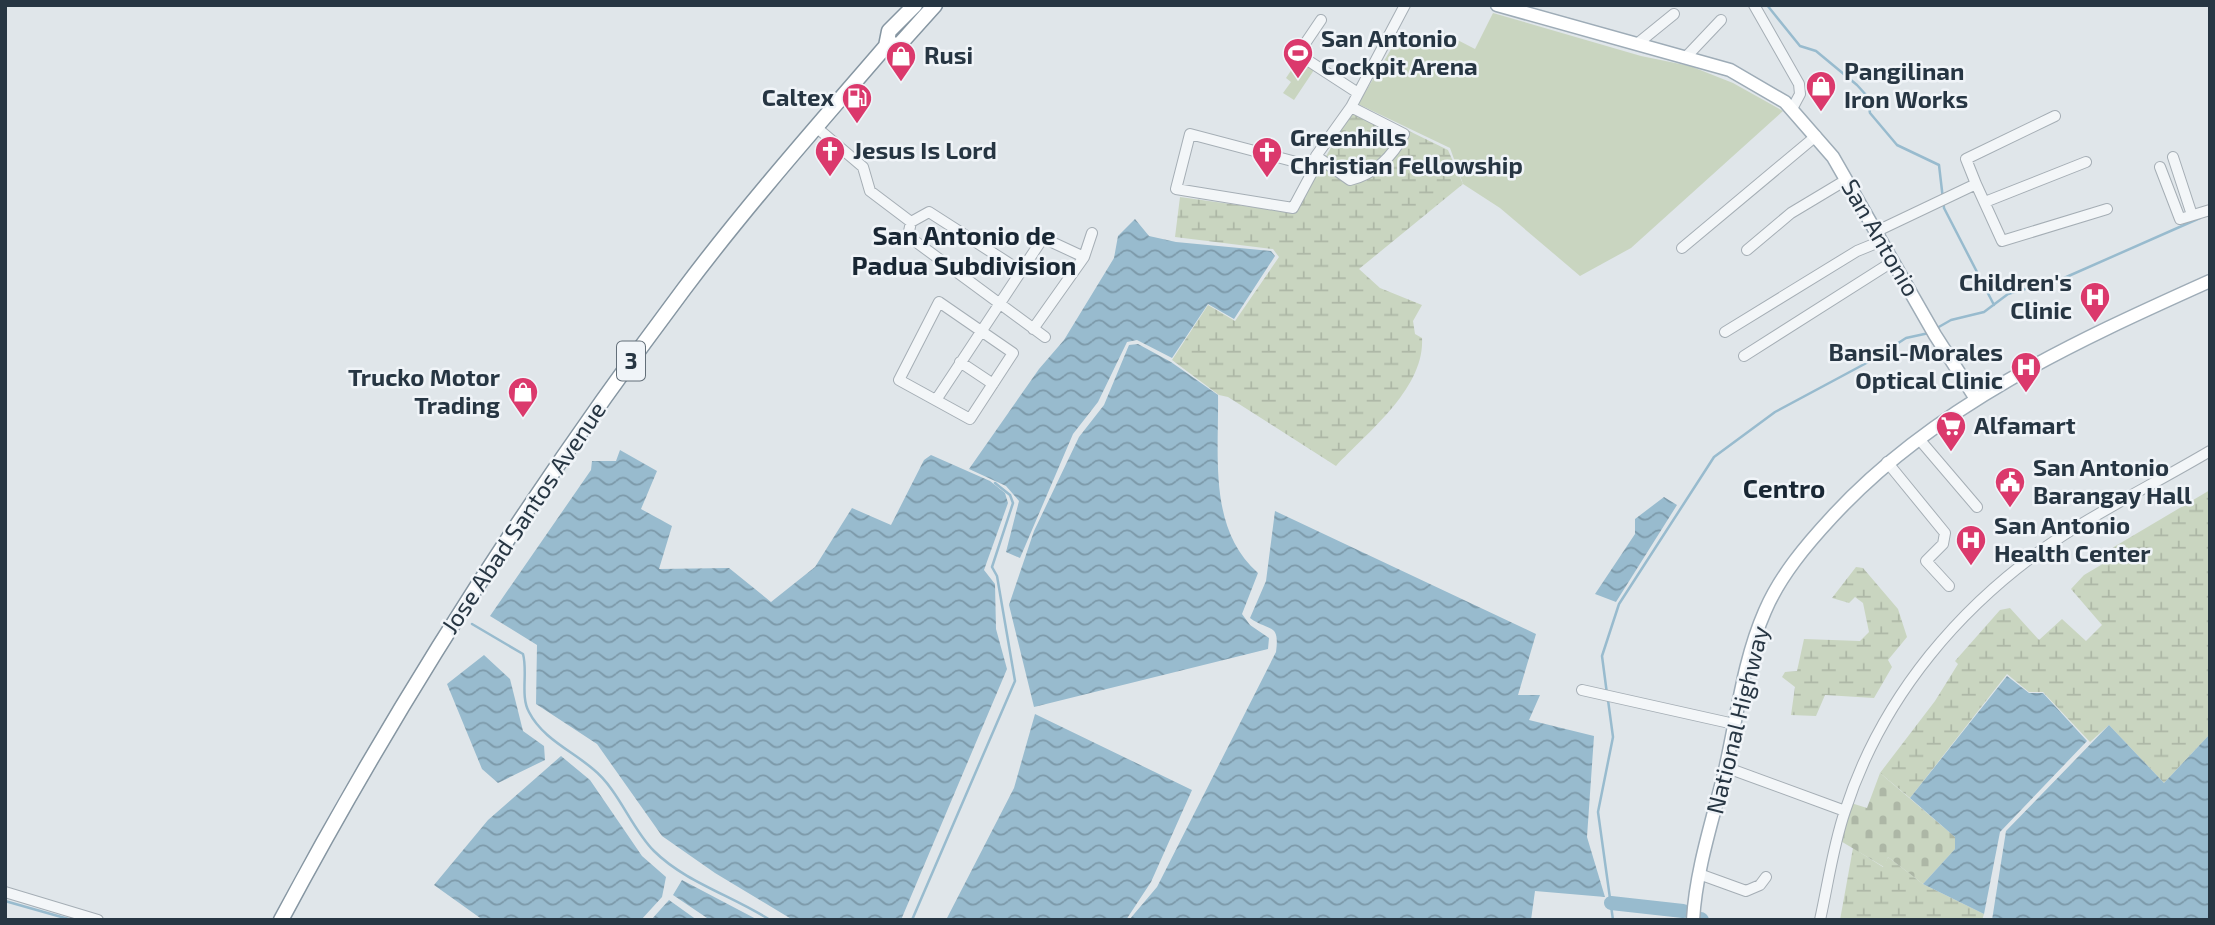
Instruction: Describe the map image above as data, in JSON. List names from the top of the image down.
{
  "streets": {
    "highway": ["3", "Jose Abad Santos Avenue"],
    "main road": ["San Antonio", "National Highway"]
  },
  "crossings": [
    ["San Antonio", "National Highway"]
  ],
  "districts": ["San Antonio de Padua Subdivision", "Centro"],
  "places": {
    "sports": ["San Antonio Cockpit Arena"],
    "shop": ["Rusi", "Pangilinan Iron Works", "Trucko Motor Trading"],
    "fuel station": ["Caltex"],
    "church": ["Jesus Is Lord", "Greenhills Christian Fellowship"],
    "hospital": ["Children's Clinic", "Bansil-Morales Optical Clinic", "San Antonio Health Center"],
    "supermarket": ["Alfamart"],
    "public building": ["San Antonio Barangay Hall"]
  }
}
